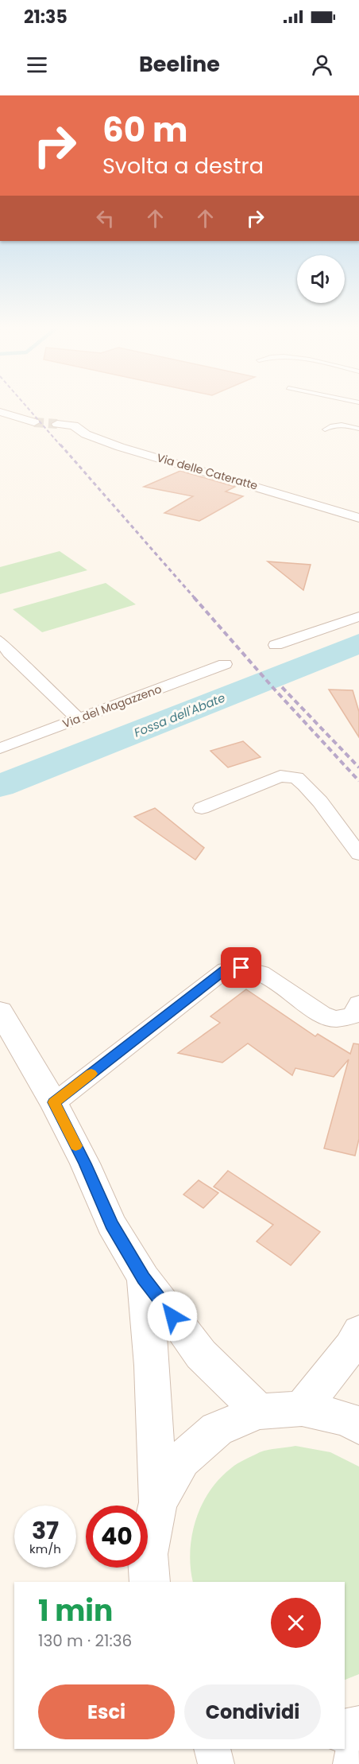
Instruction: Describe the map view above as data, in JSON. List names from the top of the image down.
{
  "streets": {
    "street": ["Via delle Cateratte", "Via del Magazzeno"]
  },
  "water": ["Fossa dell'Abate"],
  "page": {
    "status": "21:35",
    "header": "Beeline",
    "turn": ["60 m", "Svolta a destra"],
    "speed": "37 km/h",
    "limit": "40",
    "heading": ["1 min", "130 m · 21:36"],
    "buttons": ["Esci", "Condividi"]
  }
}
